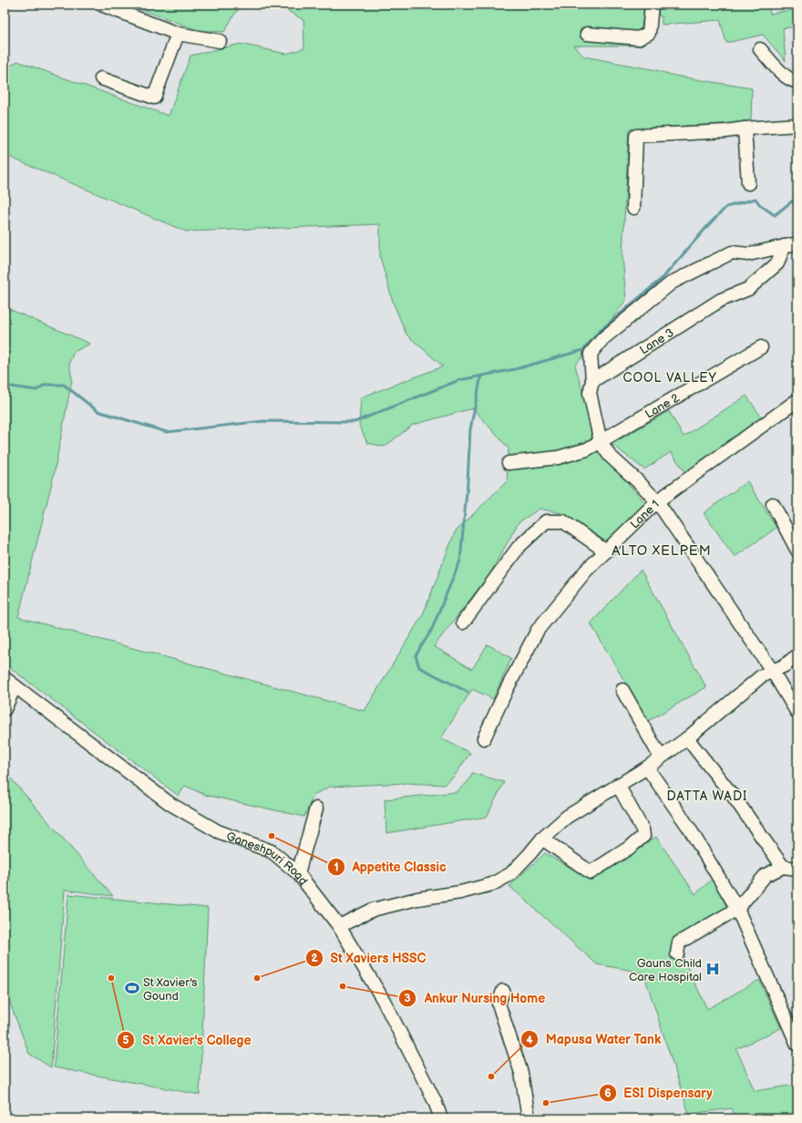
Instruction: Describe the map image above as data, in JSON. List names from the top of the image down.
{
  "streets": {
    "street": [
      "Lane 3",
      "Lane 2",
      "Lane 1",
      "Ganeshpuri Road"
    ]
  },
  "districts": ["COOL VALLEY", "ALTO XELPEM", "DATTA WADI"],
  "places": {
    "other": [
      "Appetite Classic",
      "St Xavier's College",
      "St Xaviers HSSC",
      "Ankur Nursing Home",
      "Mapusa Water Tank",
      "ESI Dispensary"
    ],
    "hospital": ["Gauns Child Care Hospital"],
    "sports": ["St Xavier's Gound"]
  }
}
